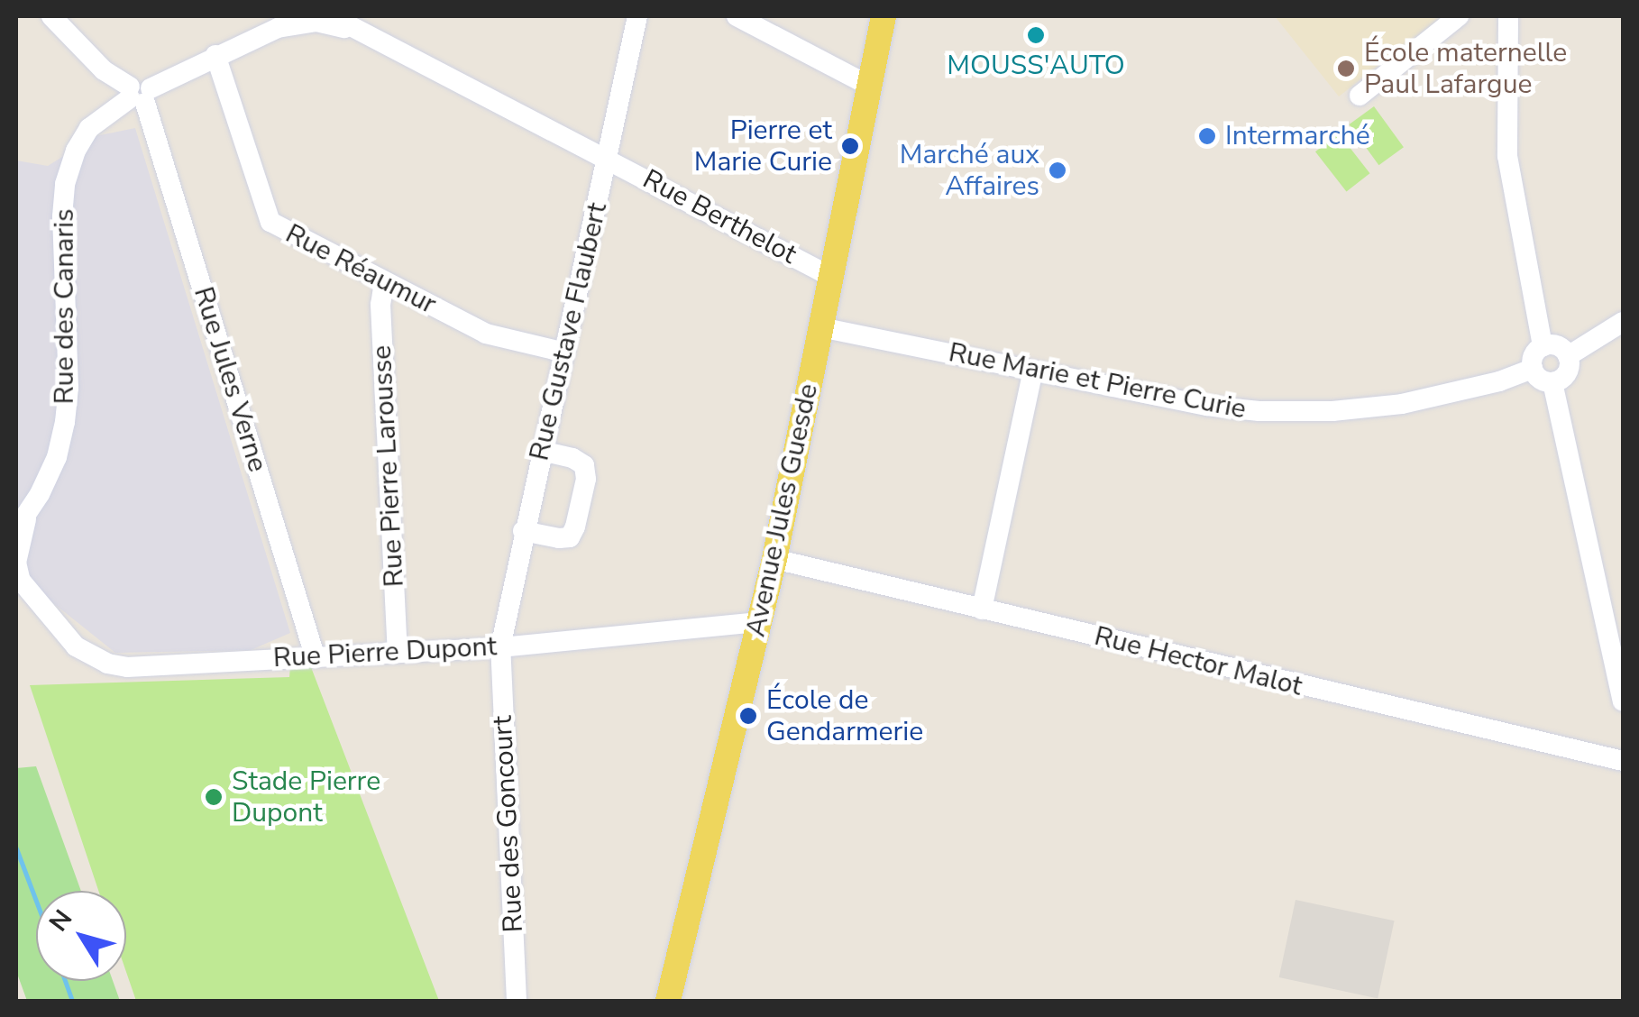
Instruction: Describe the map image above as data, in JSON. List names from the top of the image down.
{
  "streets": {
    "main road": ["Avenue Jules Guesde"],
    "street": [
      "Rue Berthelot",
      "Rue Réaumur",
      "Rue des Canaris",
      "Rue Gustave Flaubert",
      "Rue Jules Verne",
      "Rue Marie et Pierre Curie",
      "Rue Pierre Larousse",
      "Rue Pierre Dupont",
      "Rue Hector Malot",
      "Rue des Goncourt"
    ]
  },
  "crossings": [
    ["Rue Berthelot", "Rue Gustave Flaubert"],
    ["Rue Berthelot", "Avenue Jules Guesde"],
    ["Rue Réaumur", "Rue des Canaris"],
    ["Rue Réaumur", "Rue Gustave Flaubert"],
    ["Rue Réaumur", "Rue Pierre Larousse"],
    ["Rue des Canaris", "Rue Jules Verne"],
    ["Rue des Canaris", "Rue Pierre Dupont"],
    ["Rue Gustave Flaubert", "Rue Pierre Dupont"],
    ["Rue Gustave Flaubert", "Rue des Goncourt"],
    ["Rue Jules Verne", "Rue Pierre Dupont"],
    ["Rue Marie et Pierre Curie", "Avenue Jules Guesde"],
    ["Rue Pierre Larousse", "Rue Pierre Dupont"],
    ["Avenue Jules Guesde", "Rue Pierre Dupont"],
    ["Avenue Jules Guesde", "Rue Hector Malot"],
    ["Rue Pierre Dupont", "Rue des Goncourt"]
  ],
  "places": [
    "MOUSS'AUTO",
    "École maternelle Paul Lafargue",
    "Intermarché",
    "Pierre et Marie Curie",
    "Marché aux Affaires",
    "École de Gendarmerie",
    "Stade Pierre Dupont"
  ],
  "north": "top left"
}
